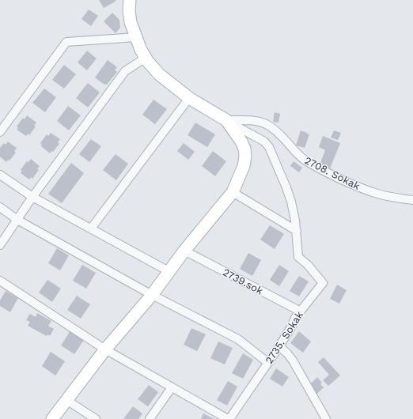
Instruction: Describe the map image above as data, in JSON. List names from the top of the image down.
{
  "streets": {
    "street": ["2708. Sokak", "2739.sok", "2735. Sokak"]
  },
  "crossings": [
    ["2708. Sokak", "2735. Sokak"],
    ["2739.sok", "2735. Sokak"]
  ]
}
